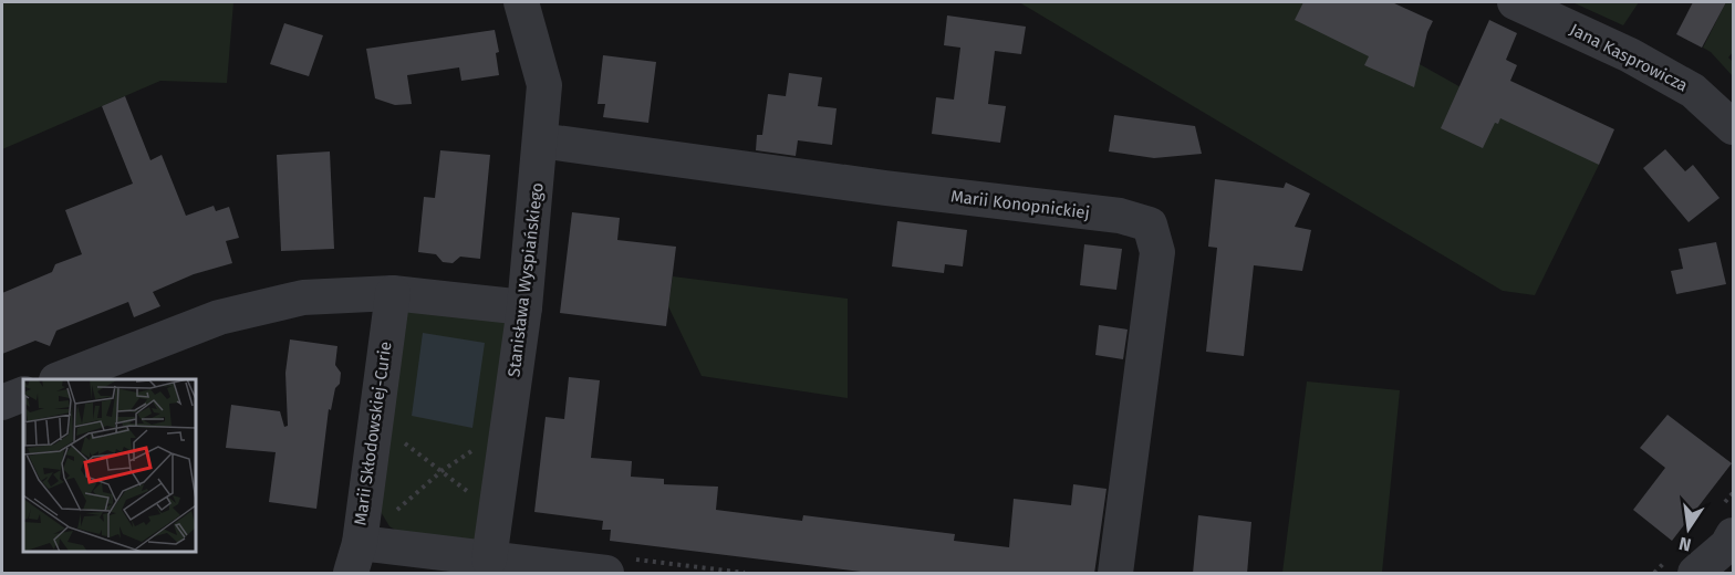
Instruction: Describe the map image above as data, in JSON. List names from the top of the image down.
{
  "streets": {
    "street": [
      "Jana Kasprowicza",
      "Marii Konopnickiej",
      "Stanisława Wyspiańskiego",
      "Marii Skłodowskiej-Curie"
    ]
  },
  "crossings": [
    ["Marii Konopnickiej", "Stanisława Wyspiańskiego"]
  ],
  "north": "bottom"
}
